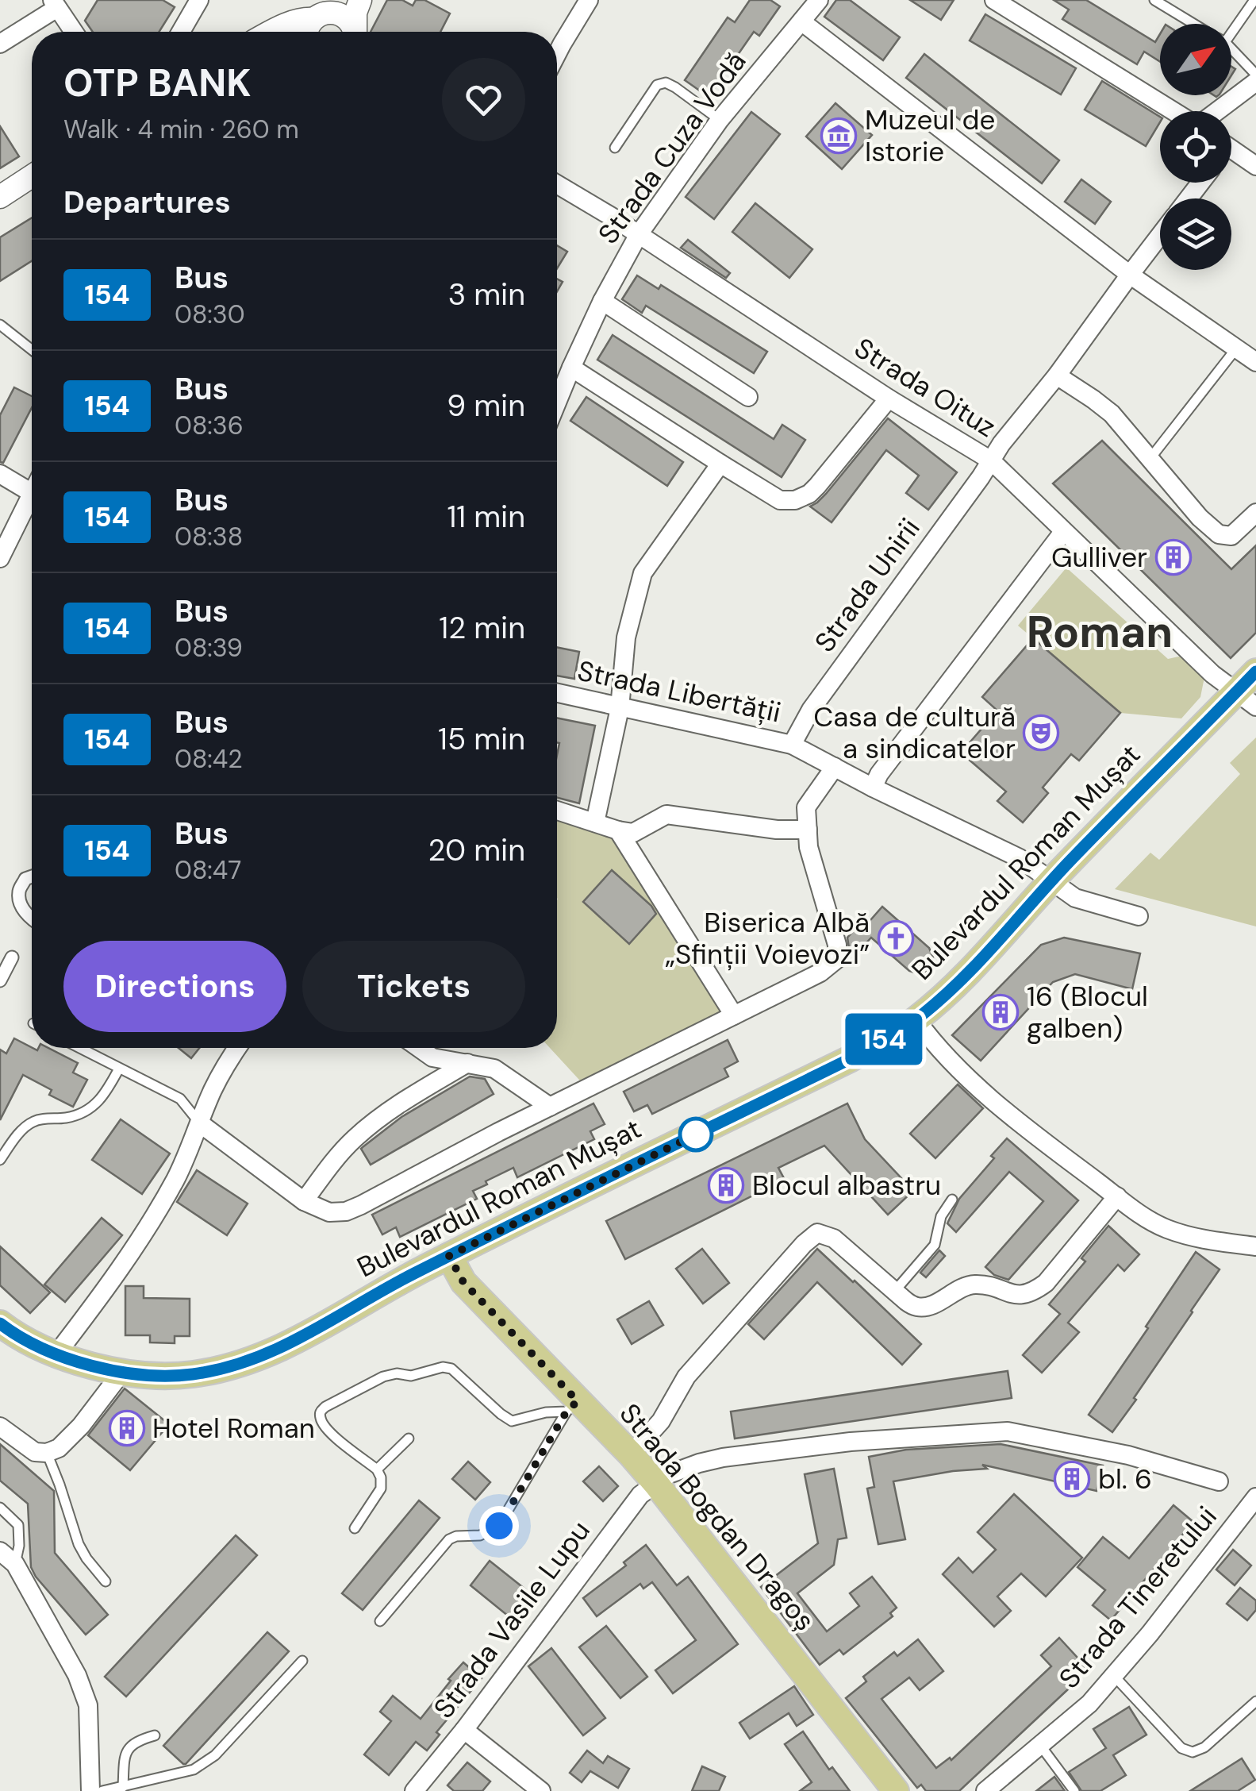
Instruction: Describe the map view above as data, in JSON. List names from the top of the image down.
{
  "streets": {
    "main road": ["Bulevardul Roman Mușat", "Strada Bogdan Dragoș"],
    "street": [
      "Strada Cuza Vodă",
      "Strada Oituz",
      "Strada Unirii",
      "Strada Libertății",
      "Strada Tineretului",
      "Strada Vasile Lupu"
    ]
  },
  "crossings": [
    ["Strada Cuza Vodă", "Strada Oituz"],
    ["Strada Oituz", "Strada Unirii"],
    ["Strada Oituz", "Bulevardul Roman Mușat"],
    ["Strada Unirii", "Strada Libertății"],
    ["Strada Libertății", "Bulevardul Roman Mușat"],
    ["Bulevardul Roman Mușat", "Strada Bogdan Dragoș"],
    ["Strada Bogdan Dragoș", "Strada Vasile Lupu"]
  ],
  "districts": ["Roman"],
  "places": {
    "museum": ["Muzeul de Istorie"],
    "building": [
      "Gulliver",
      "16 (Blocul galben)",
      "Blocul albastru",
      "Hotel Roman",
      "bl. 6"
    ],
    "theatre": ["Casa de cultură a sindicatelor"],
    "church": ["Biserica Albă „Sfinții Voievozi”"]
  },
  "lines": ["bus line 154"],
  "north": "top right",
  "page": {
    "on_map": "154",
    "heading": [
      ["OTP BANK", "Walk · 4 min · 260 m"],
      "Departures"
    ],
    "list": [
      {
        "mark": "154",
        "name": "Bus",
        "note": "08:30",
        "value": "3 min"
      },
      {
        "mark": "154",
        "name": "Bus",
        "note": "08:36",
        "value": "9 min"
      },
      {
        "mark": "154",
        "name": "Bus",
        "note": "08:38",
        "value": "11 min"
      },
      {
        "mark": "154",
        "name": "Bus",
        "note": "08:39",
        "value": "12 min"
      },
      {
        "mark": "154",
        "name": "Bus",
        "note": "08:42",
        "value": "15 min"
      },
      {
        "mark": "154",
        "name": "Bus",
        "note": "08:47",
        "value": "20 min"
      }
    ],
    "buttons": ["Directions", "Tickets"]
  }
}
